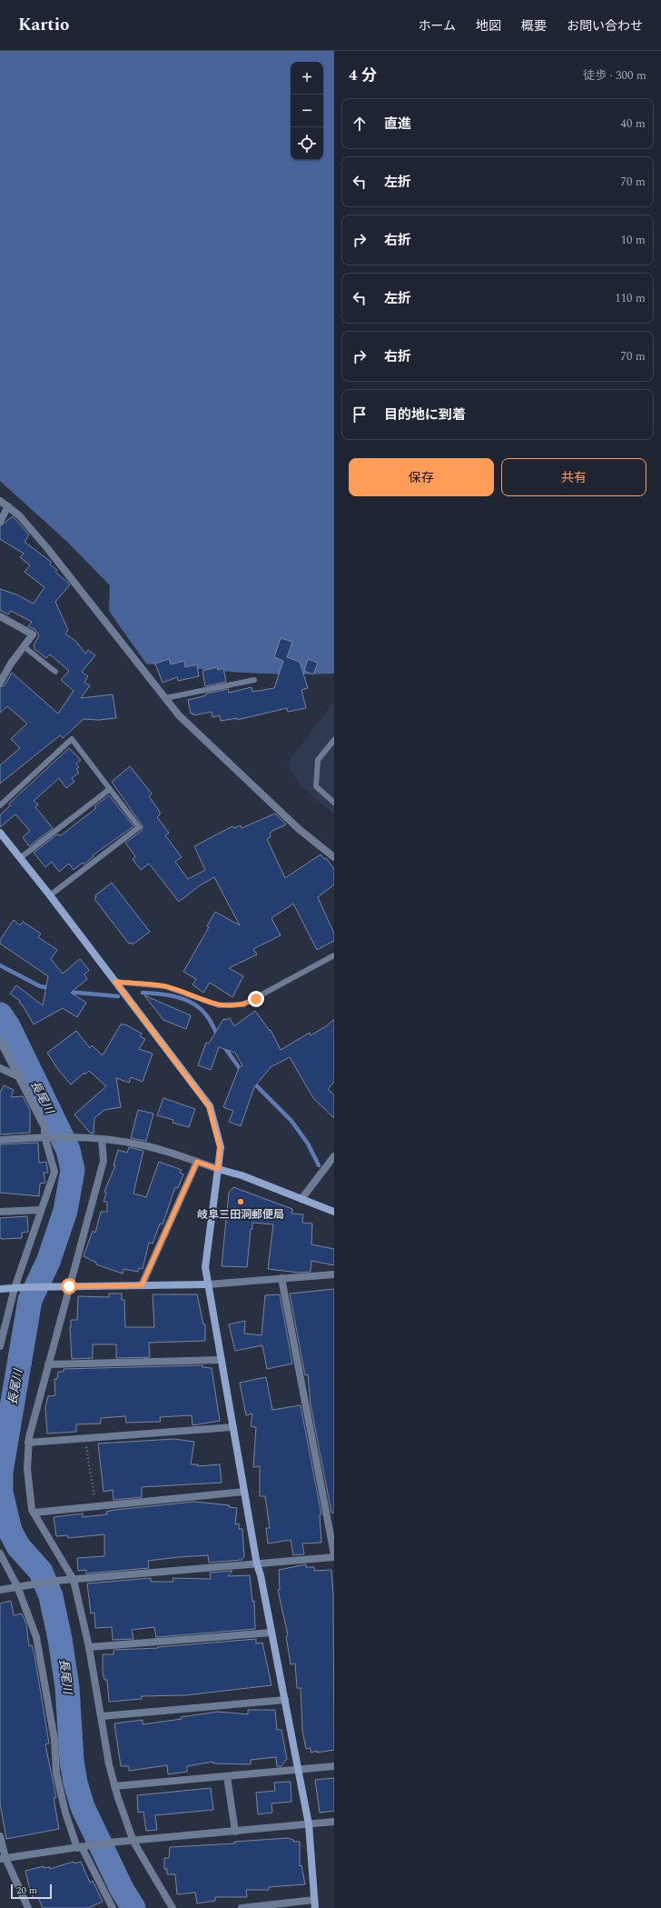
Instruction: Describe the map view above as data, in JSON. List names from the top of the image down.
{
  "water": ["長尾川"],
  "places": ["岐阜三田洞郵便局"],
  "scale_bar": "20 m",
  "page": {
    "header": "Kartio",
    "nav": [
      "ホーム",
      "地図",
      "概要",
      "お問い合わせ"
    ],
    "heading": ["4 分", "徒歩 · 300 m"],
    "map_buttons": ["+", "−"],
    "list": [
      ["直進", "40 m"],
      ["左折", "70 m"],
      ["右折", "10 m"],
      ["左折", "110 m"],
      ["右折", "70 m"],
      "目的地に到着"
    ],
    "buttons": ["保存", "共有"],
    "scale": "20 m"
  }
}
